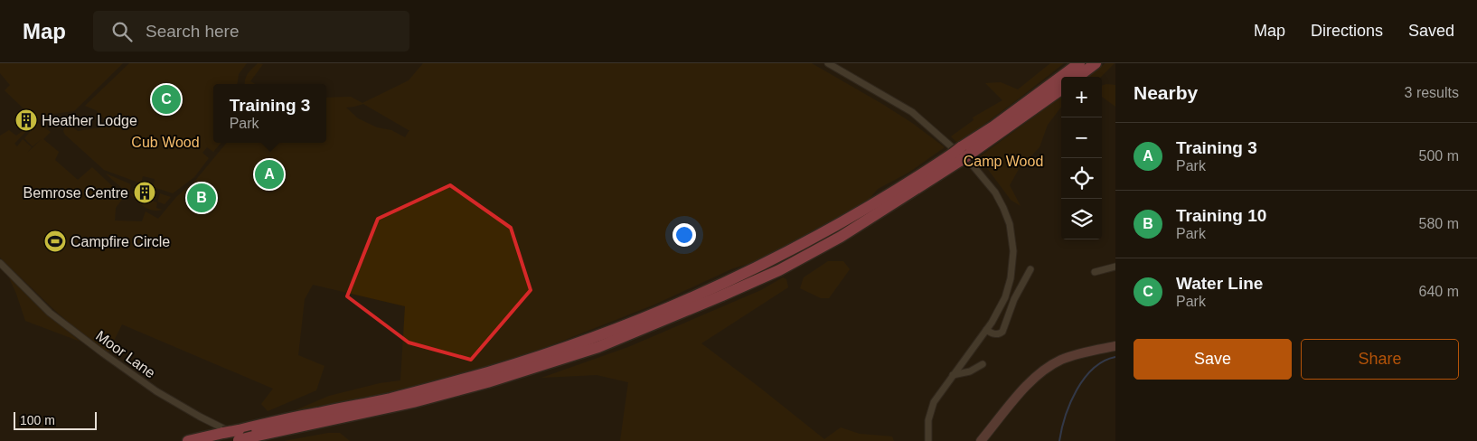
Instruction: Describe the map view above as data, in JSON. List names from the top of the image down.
{
  "streets": {
    "street": ["Moor Lane"]
  },
  "parks": ["Cub Wood", "Camp Wood"],
  "places": {
    "building": ["Heather Lodge", "Bemrose Centre"],
    "sports": ["Campfire Circle"]
  },
  "scale_bar": "100 m",
  "page": {
    "header": "Map",
    "search": "Search here",
    "nav": ["Map", "Directions", "Saved"],
    "heading": ["Nearby", "3 results"],
    "map_buttons": ["+", "−"],
    "pins": ["C", "A", "B"],
    "popup": ["Training 3", "Park"],
    "list": [
      {
        "mark": "A",
        "name": "Training 3",
        "note": "Park",
        "value": "500 m"
      },
      {
        "mark": "B",
        "name": "Training 10",
        "note": "Park",
        "value": "580 m"
      },
      {
        "mark": "C",
        "name": "Water Line",
        "note": "Park",
        "value": "640 m"
      }
    ],
    "buttons": ["Save", "Share"],
    "scale": "100 m"
  }
}
